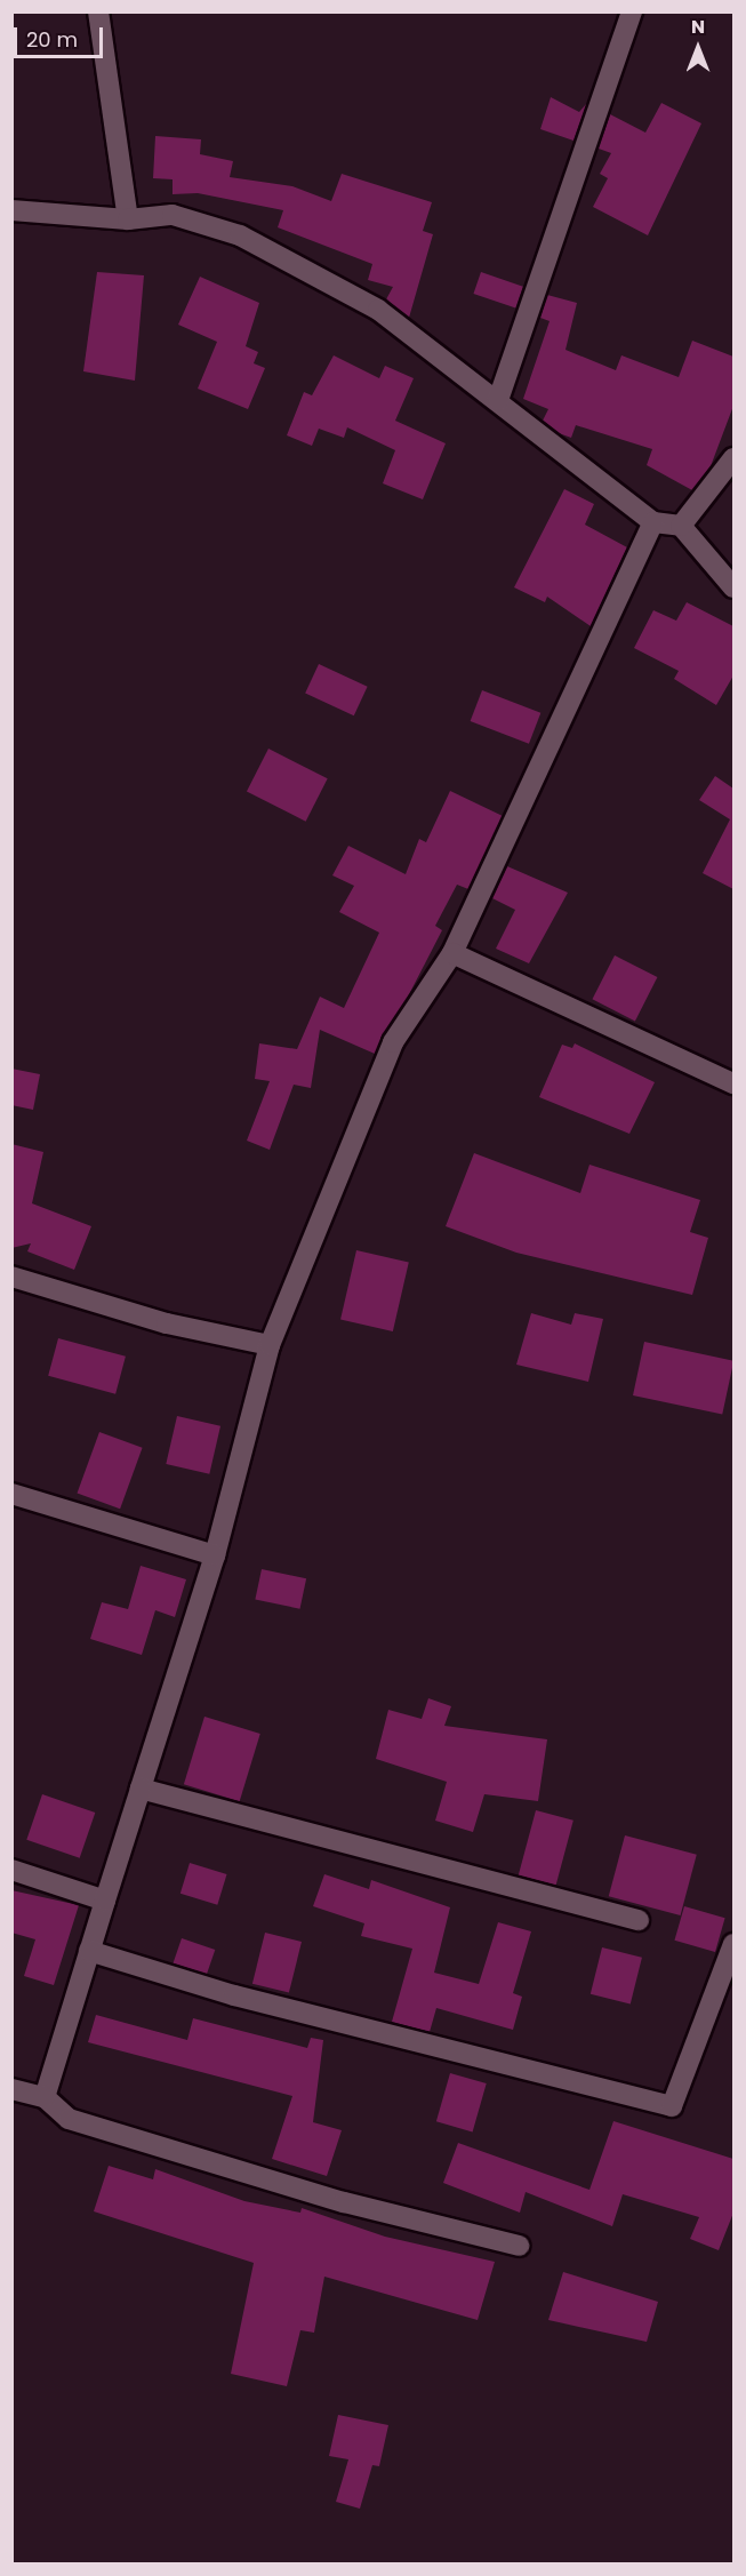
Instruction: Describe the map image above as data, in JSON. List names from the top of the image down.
{
  "scale_bar": "20 m",
  "north": "top"
}
